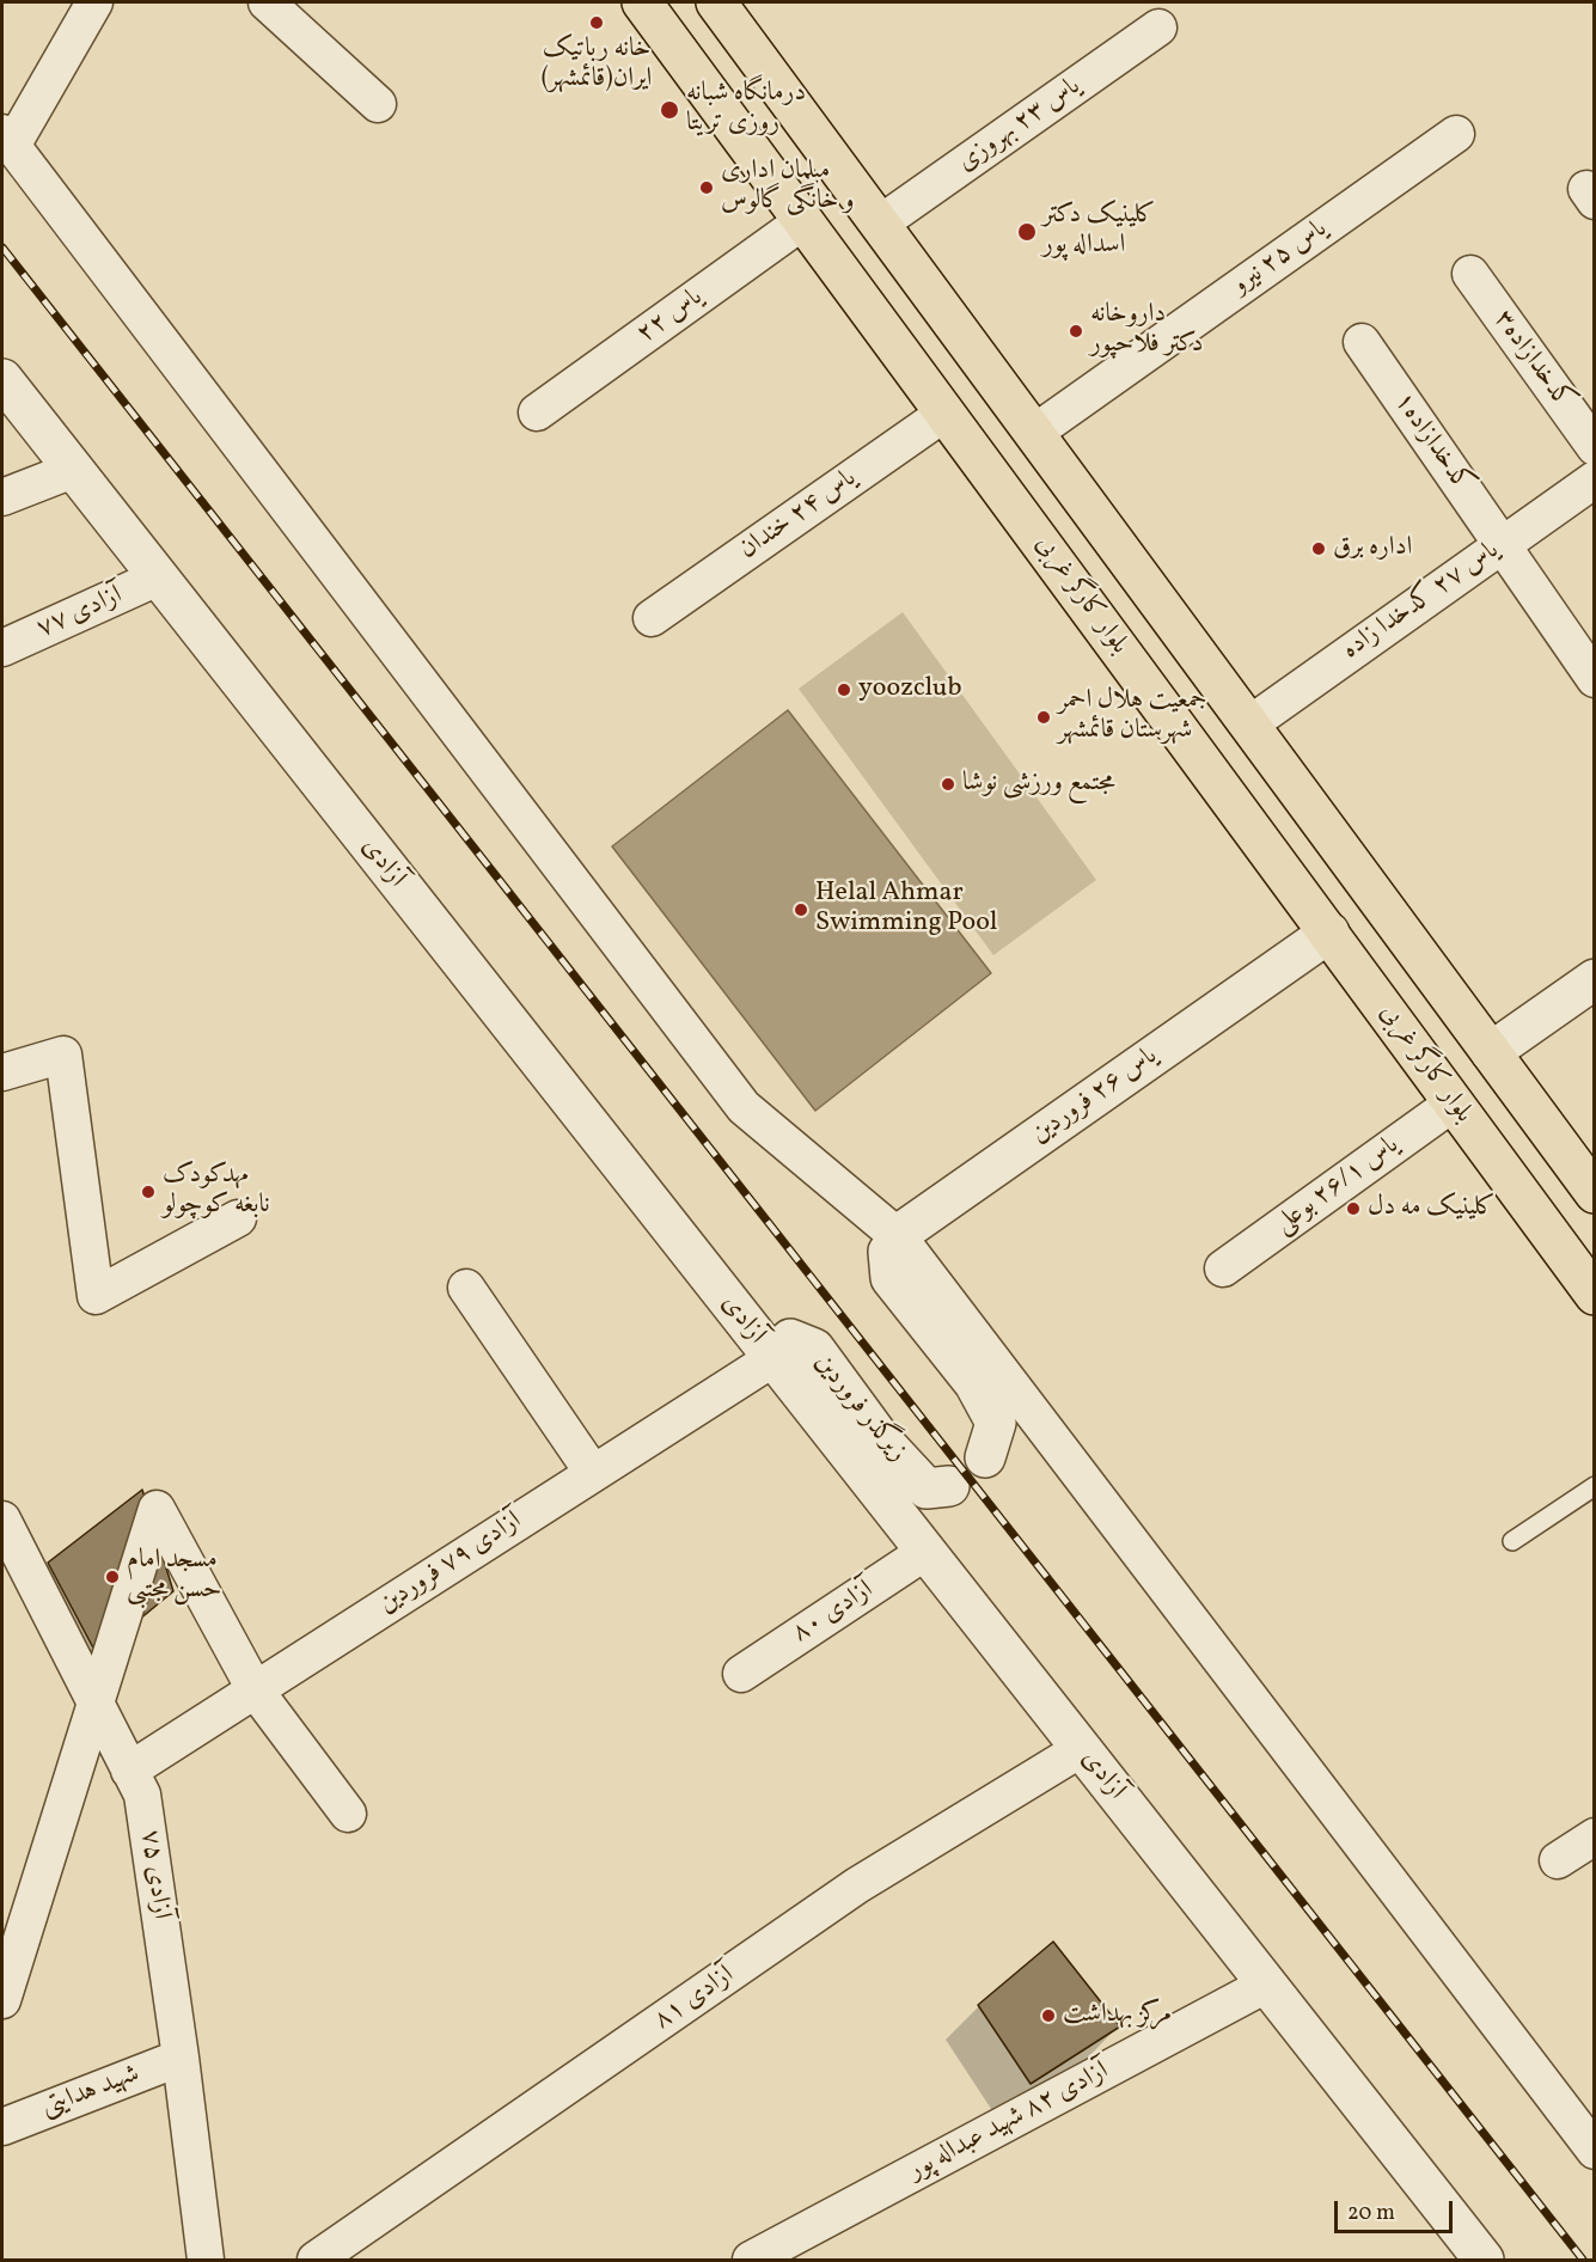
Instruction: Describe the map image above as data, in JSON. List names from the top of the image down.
{
  "streets": {
    "main road": ["بلوار کارگر غربی"],
    "street": [
      "یاس ۲۳ بهروزی",
      "یاس ۲۵ نیرو",
      "یاس ۲۲",
      "کدخدازاده۳",
      "کدخدازاده۱",
      "یاس ۲۴ خندان",
      "یاس ۲۷ کدخدا زاده",
      "آزادی ۷۷",
      "آزادی",
      "یاس ۲۶ فروردین",
      "یاس ۲۶/۱ بوعلی",
      "زیرگذر فروردین",
      "آزادی ۷۹ فروردین",
      "آزادی ۸۰",
      "آزادی ۷۵",
      "آزادی ۸۱",
      "شهید هدایتی",
      "آزادی ۸۲ شهید عبداله پور"
    ]
  },
  "crossings": [
    ["یاس ۲۲", "بلوار کارگر غربی"],
    ["کدخدازاده۱", "یاس ۲۷ کدخدا زاده"],
    ["یاس ۲۴ خندان", "بلوار کارگر غربی"],
    ["بلوار کارگر غربی", "یاس ۲۶ فروردین"],
    ["بلوار کارگر غربی", "یاس ۲۶/۱ بوعلی"],
    ["آزادی ۷۷", "آزادی"],
    ["آزادی", "زیرگذر فروردین"],
    ["آزادی", "آزادی ۷۹ فروردین"],
    ["آزادی", "آزادی ۸۰"],
    ["آزادی", "آزادی ۸۱"],
    ["آزادی", "آزادی ۸۲ شهید عبداله پور"],
    ["زیرگذر فروردین", "آزادی ۷۹ فروردین"],
    ["آزادی ۷۹ فروردین", "آزادی ۷۵"],
    ["آزادی ۷۵", "شهید هدایتی"]
  ],
  "places": [
    "خانه رباتیک ایران(قائمشهر)",
    "درمانگاه شبانه روزی تریتا",
    "مبلمان اداری و خانگی گالوس",
    "کلینیک دکتر اسداله پور",
    "داروخانه دکتر فلاحپور",
    "اداره برق",
    "yoozclub",
    "جمعیت هلال احمر شهرستان قائمشهر",
    "مجتمع ورزشی نوشا",
    "Helal Ahmar Swimming Pool",
    "مهدکودک نابغه کوچولو",
    "کلینیک مه دل",
    "مسجد امام حسن مجتبی",
    "مرکز بهداشت"
  ],
  "scale_bar": "20 m"
}
